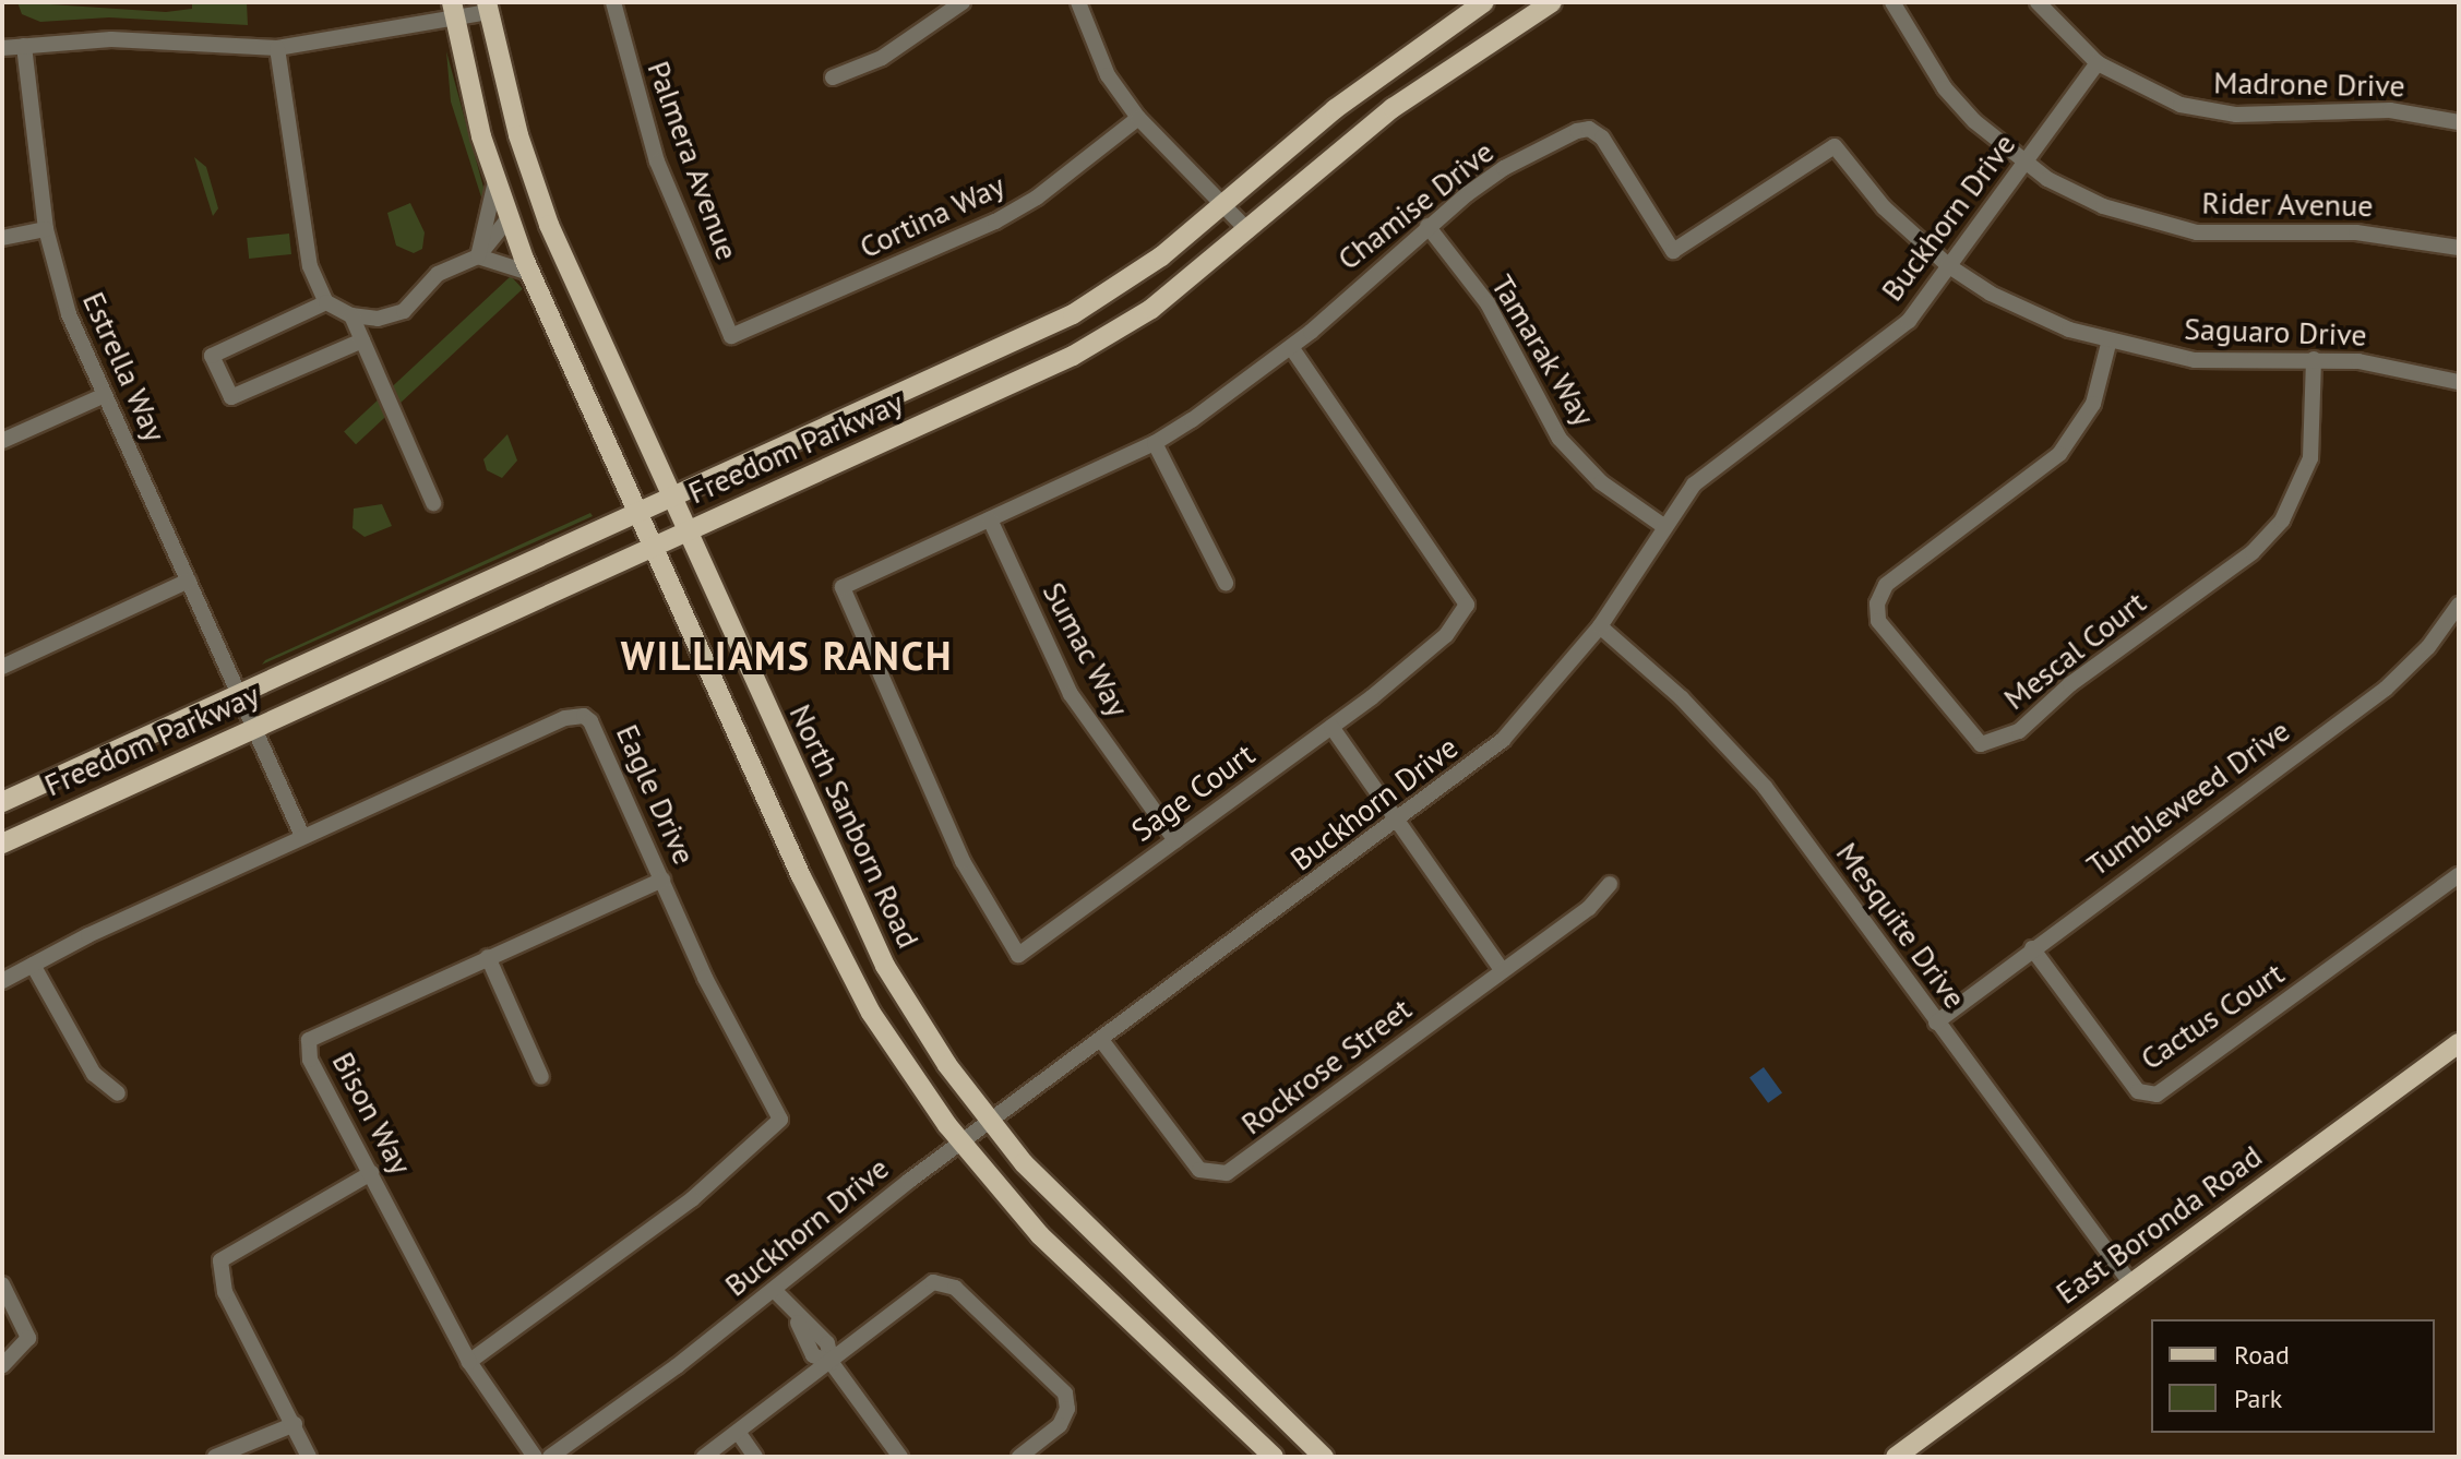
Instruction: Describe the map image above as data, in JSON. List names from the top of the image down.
{
  "streets": {
    "main road": ["Freedom Parkway", "North Sanborn Road", "East Boronda Road"],
    "street": [
      "Madrone Drive",
      "Palmera Avenue",
      "Rider Avenue",
      "Chamise Drive",
      "Cortina Way",
      "Buckhorn Drive",
      "Saguaro Drive",
      "Tamarak Way",
      "Estrella Way",
      "Sumac Way",
      "Mescal Court",
      "Sage Court",
      "Eagle Drive",
      "Tumbleweed Drive",
      "Mesquite Drive",
      "Cactus Court",
      "Rockrose Street",
      "Bison Way"
    ]
  },
  "crossings": [
    ["Madrone Drive", "Buckhorn Drive"],
    ["Palmera Avenue", "Cortina Way"],
    ["Rider Avenue", "Buckhorn Drive"],
    ["Chamise Drive", "Buckhorn Drive"],
    ["Chamise Drive", "Saguaro Drive"],
    ["Chamise Drive", "Tamarak Way"],
    ["Chamise Drive", "Sumac Way"],
    ["Chamise Drive", "Sage Court"],
    ["Buckhorn Drive", "Saguaro Drive"],
    ["Buckhorn Drive", "Tamarak Way"],
    ["Buckhorn Drive", "North Sanborn Road"],
    ["Buckhorn Drive", "Mesquite Drive"],
    ["Buckhorn Drive", "Rockrose Street"],
    ["Saguaro Drive", "Mescal Court"],
    ["Estrella Way", "Freedom Parkway"],
    ["Estrella Way", "Eagle Drive"],
    ["Freedom Parkway", "North Sanborn Road"],
    ["Sumac Way", "Sage Court"],
    ["Eagle Drive", "Bison Way"],
    ["Tumbleweed Drive", "Mesquite Drive"],
    ["Tumbleweed Drive", "Cactus Court"],
    ["Mesquite Drive", "East Boronda Road"]
  ],
  "districts": ["WILLIAMS RANCH"],
  "legend": ["Road", "Park"]
}
